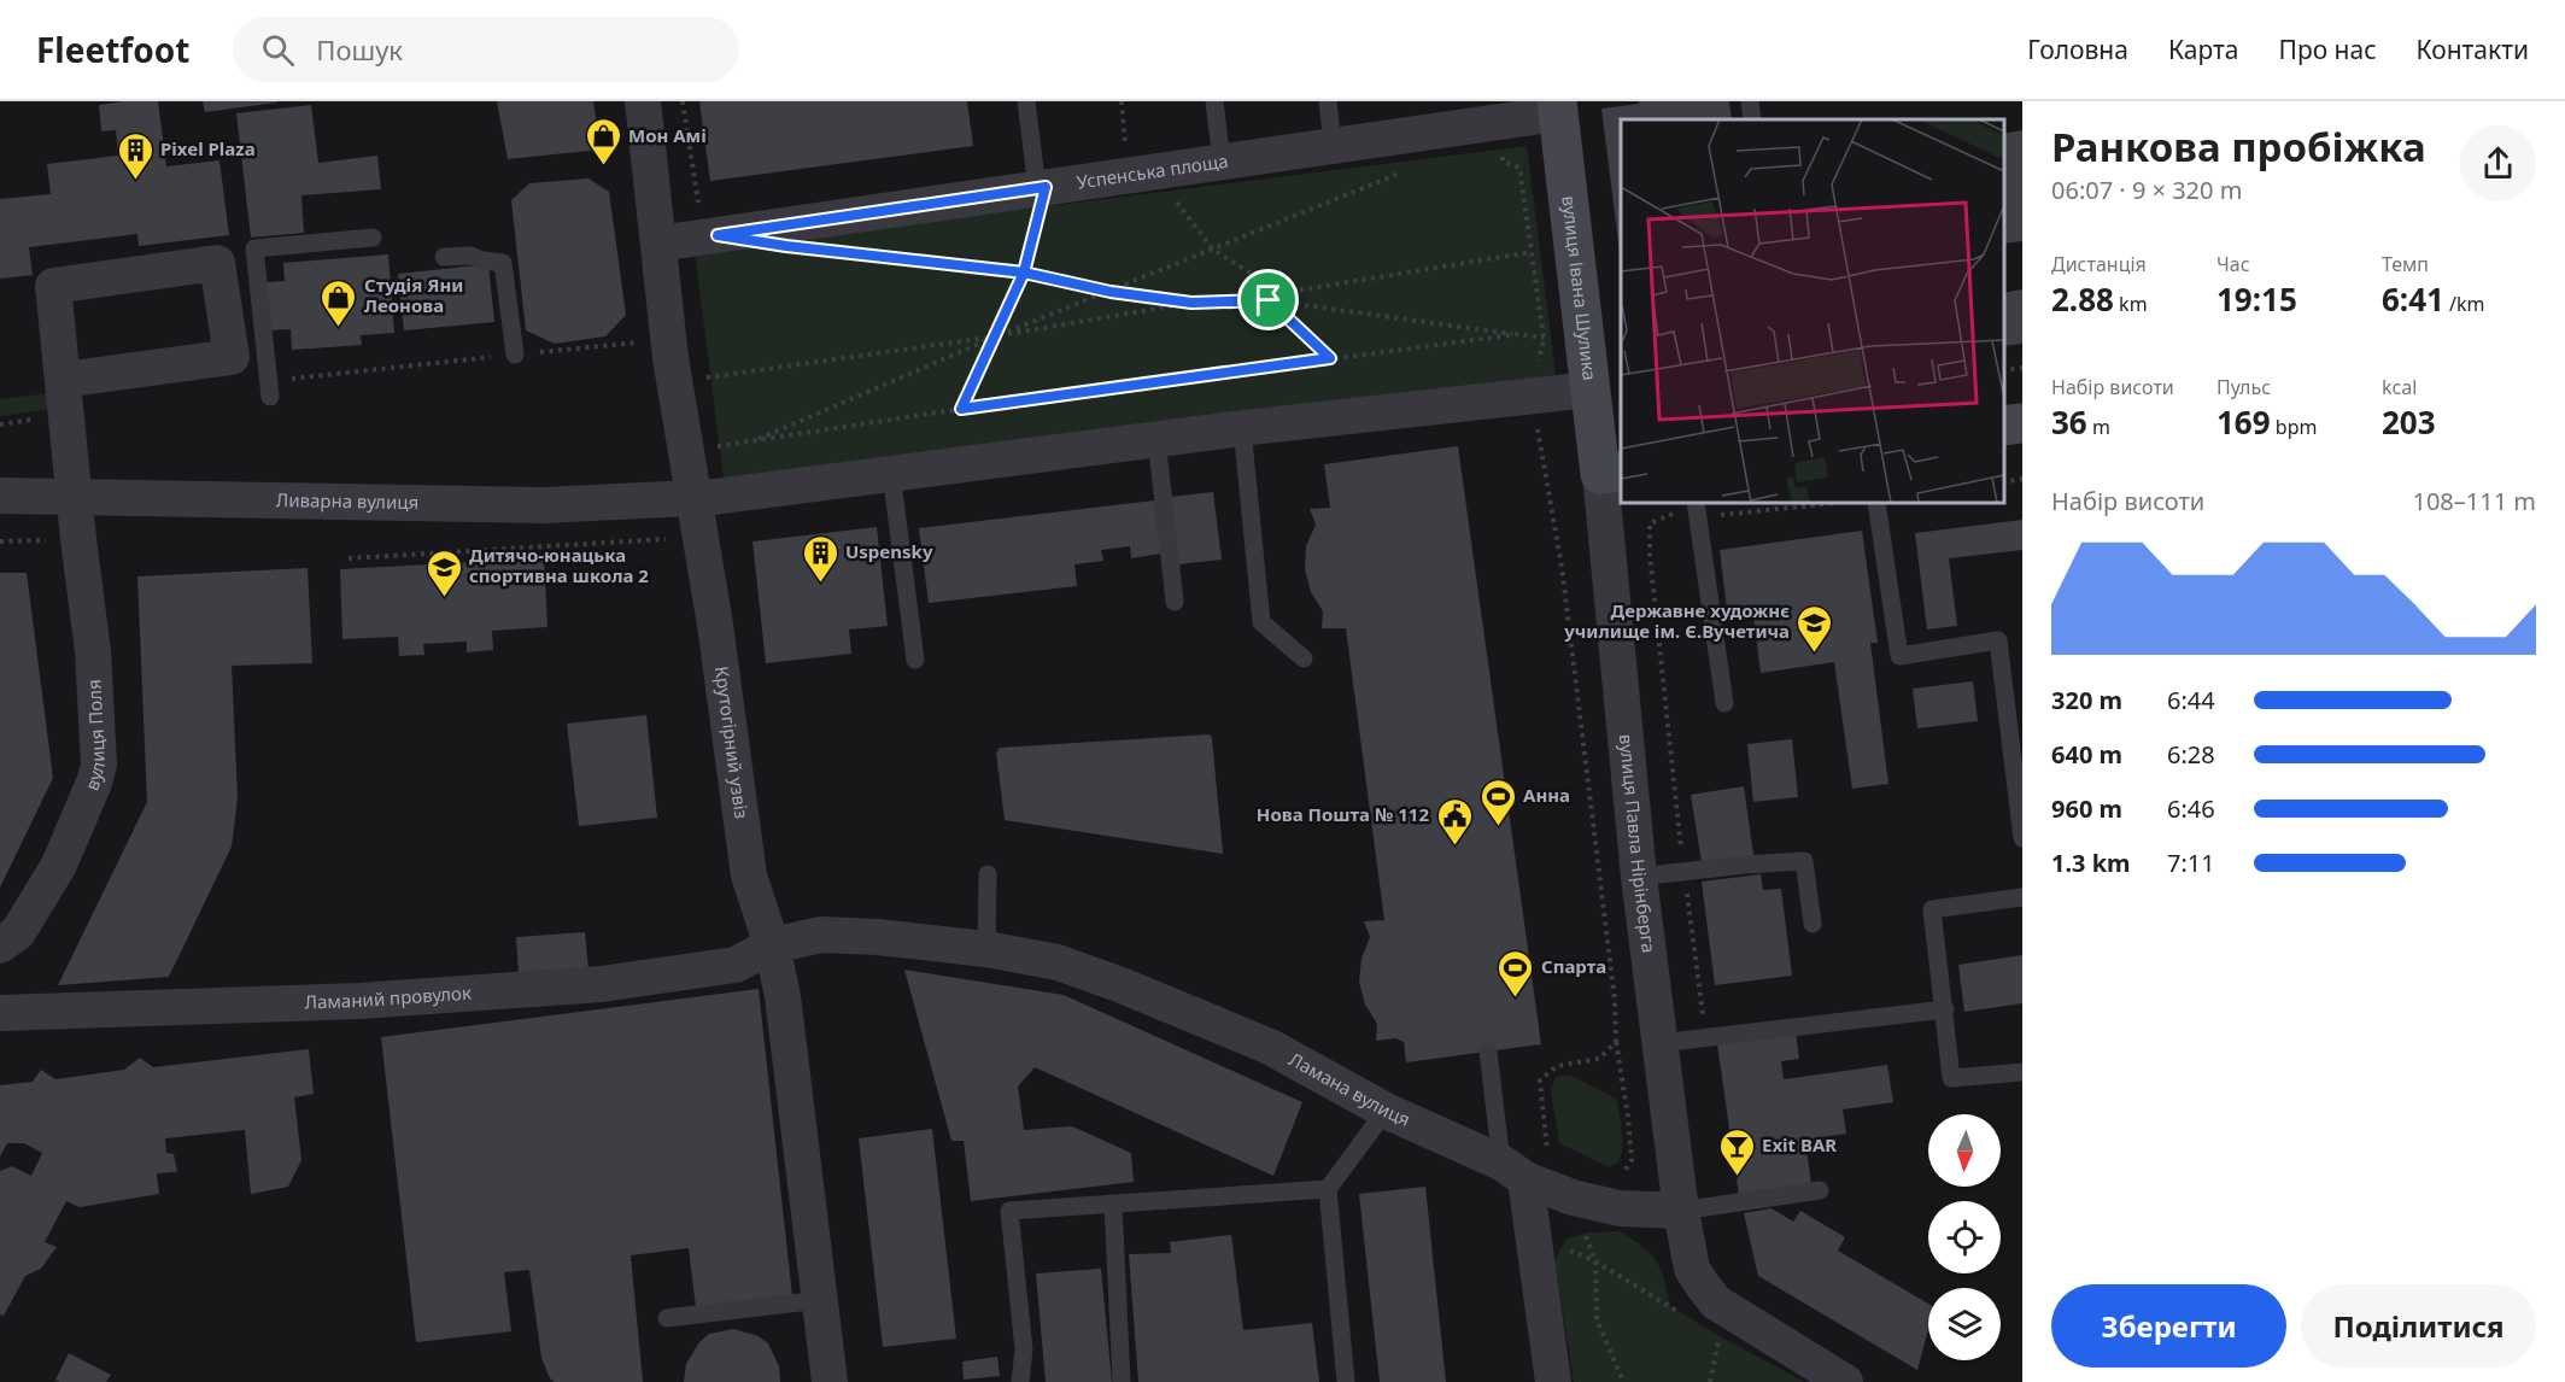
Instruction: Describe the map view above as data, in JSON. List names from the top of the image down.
{
  "streets": {
    "street": [
      "Успенська площа",
      "вулиця Івана Шулика",
      "Ливарна вулиця",
      "вулиця Поля",
      "Крутогірний узвіз",
      "вулиця Павла Нірінберга",
      "Ламаний провулок",
      "Ламана вулиця"
    ]
  },
  "crossings": [
    ["Успенська площа", "вулиця Івана Шулика"],
    ["Успенська площа", "Крутогірний узвіз"],
    ["вулиця Івана Шулика", "вулиця Павла Нірінберга"],
    ["Ливарна вулиця", "вулиця Поля"],
    ["Ливарна вулиця", "Крутогірний узвіз"],
    ["Крутогірний узвіз", "Ламаний провулок"],
    ["Крутогірний узвіз", "Ламана вулиця"],
    ["вулиця Павла Нірінберга", "Ламана вулиця"],
    ["Ламаний провулок", "Ламана вулиця"]
  ],
  "places": {
    "shop": ["Мон Амі", "Студія Яни Леонова"],
    "building": ["Pixel Plaza", "Uspensky"],
    "school or university": ["Дитячо-юнацька спортивна школа 2", "Державне художнє училище ім. Є.Вучетича"],
    "sports": ["Анна", "Спарта"],
    "public building": ["Нова Пошта № 112"],
    "bar": ["Exit BAR"]
  },
  "north": "bottom",
  "page": {
    "header": "Fleetfoot",
    "search": "Пошук",
    "nav": [
      "Головна",
      "Карта",
      "Про нас",
      "Контакти"
    ],
    "heading": ["Ранкова пробіжка", "06:07 · 9 × 320 m"],
    "stats": [
      ["Дистанція", "2.88 km"],
      ["Час", "19:15"],
      ["Темп", "6:41 /km"],
      ["Набір висоти", "36 m"],
      ["Пульс", "169 bpm"],
      ["kcal", "203"]
    ],
    "chart": ["Набір висоти", "108–111 m"],
    "list": [
      {
        "name": "320 m",
        "note": "6:44"
      },
      {
        "name": "640 m",
        "note": "6:28"
      },
      {
        "name": "960 m",
        "note": "6:46"
      },
      {
        "name": "1.3 km",
        "note": "7:11"
      }
    ],
    "buttons": ["Зберегти", "Поділитися"]
  }
}
